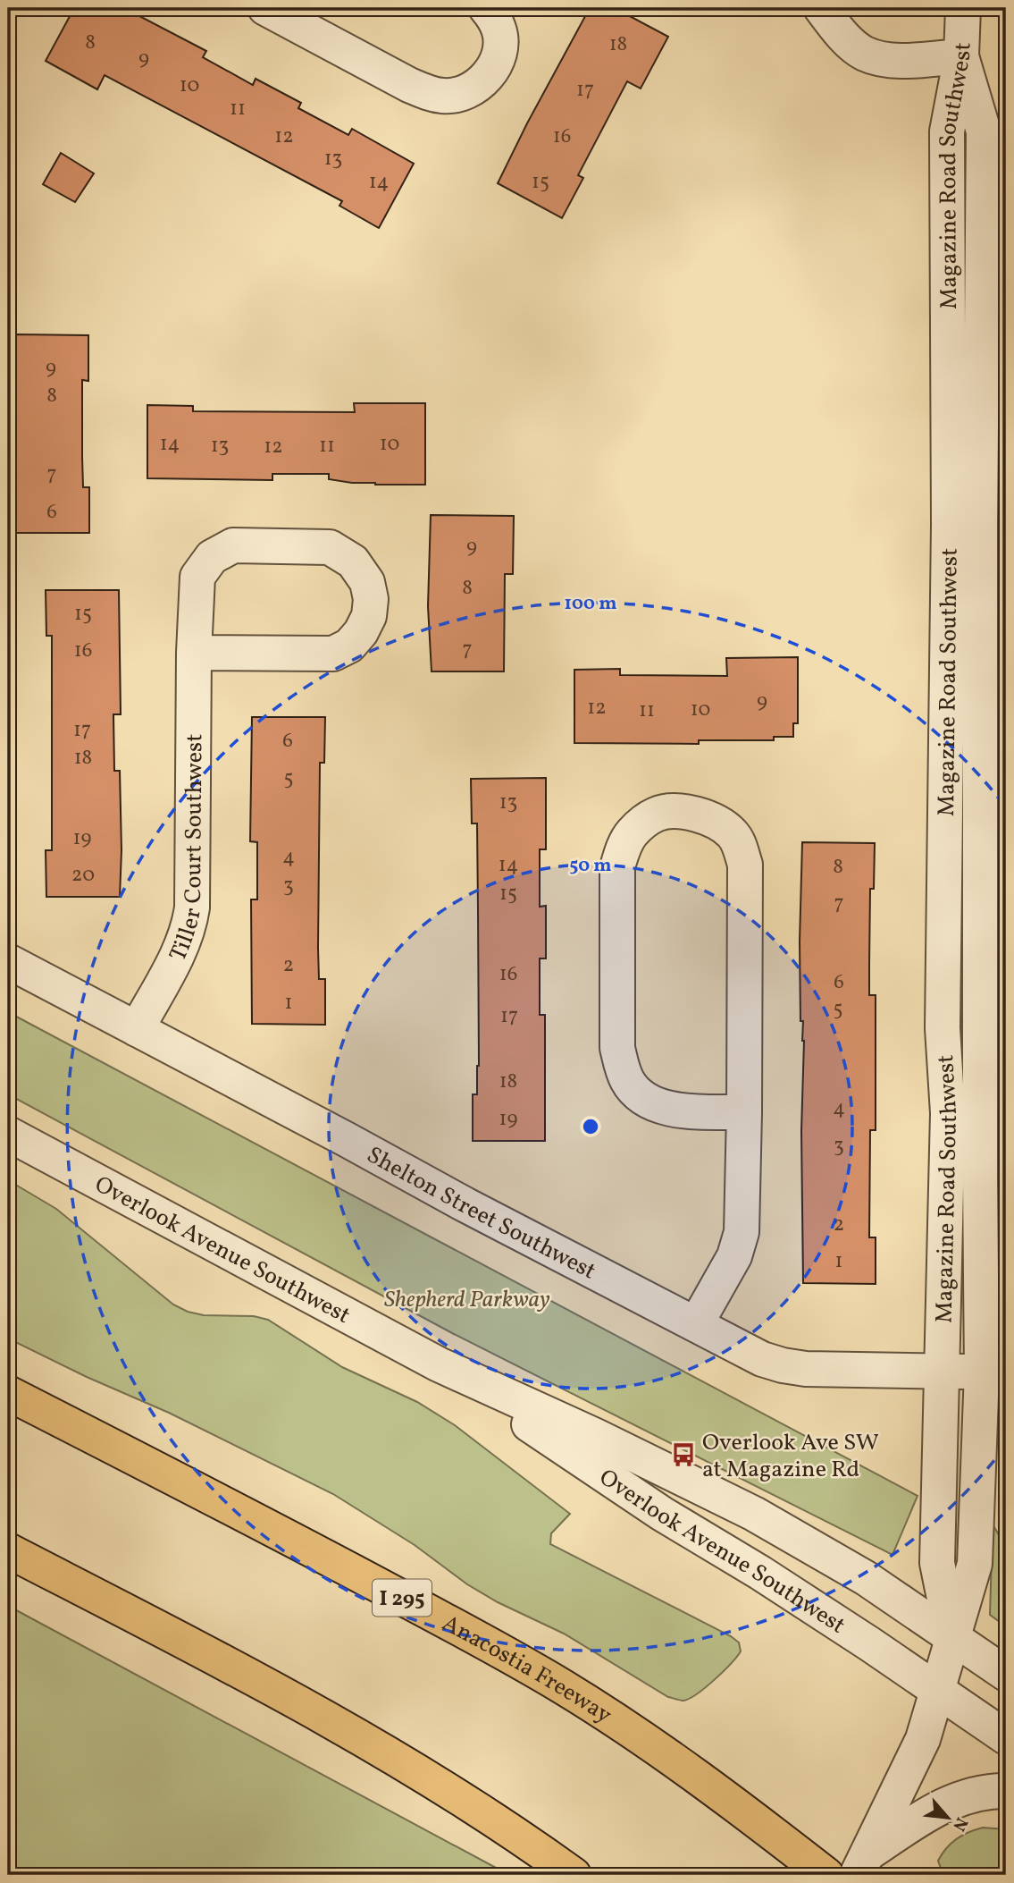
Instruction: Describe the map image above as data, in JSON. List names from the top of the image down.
{
  "streets": {
    "highway": ["I 295", "Anacostia Freeway"],
    "street": [
      "Magazine Road Southwest",
      "Tiller Court Southwest",
      "Shelton Street Southwest",
      "Overlook Avenue Southwest"
    ]
  },
  "crossings": [
    ["Magazine Road Southwest", "Shelton Street Southwest"],
    ["Magazine Road Southwest", "Overlook Avenue Southwest"],
    ["Tiller Court Southwest", "Shelton Street Southwest"]
  ],
  "parks": ["Shepherd Parkway"],
  "places": {
    "bus stop": ["Overlook Ave SW at Magazine Rd"]
  },
  "house_numbers": [
    "8",
    "18",
    "9",
    "10",
    "17",
    "11",
    "12",
    "16",
    "13",
    "14",
    "15",
    "9",
    "8",
    "14",
    "10",
    "13",
    "11",
    "12",
    "7",
    "6",
    "9",
    "8",
    "15",
    "7",
    "16",
    "9",
    "12",
    "10",
    "11",
    "17",
    "6",
    "18",
    "5",
    "13",
    "19",
    "4",
    "14",
    "8",
    "20",
    "3",
    "15",
    "7",
    "2",
    "16",
    "6",
    "1",
    "5",
    "17",
    "18",
    "4",
    "19",
    "3",
    "2",
    "1"
  ],
  "north": "bottom right",
  "rings": ["100 m", "50 m"]
}
